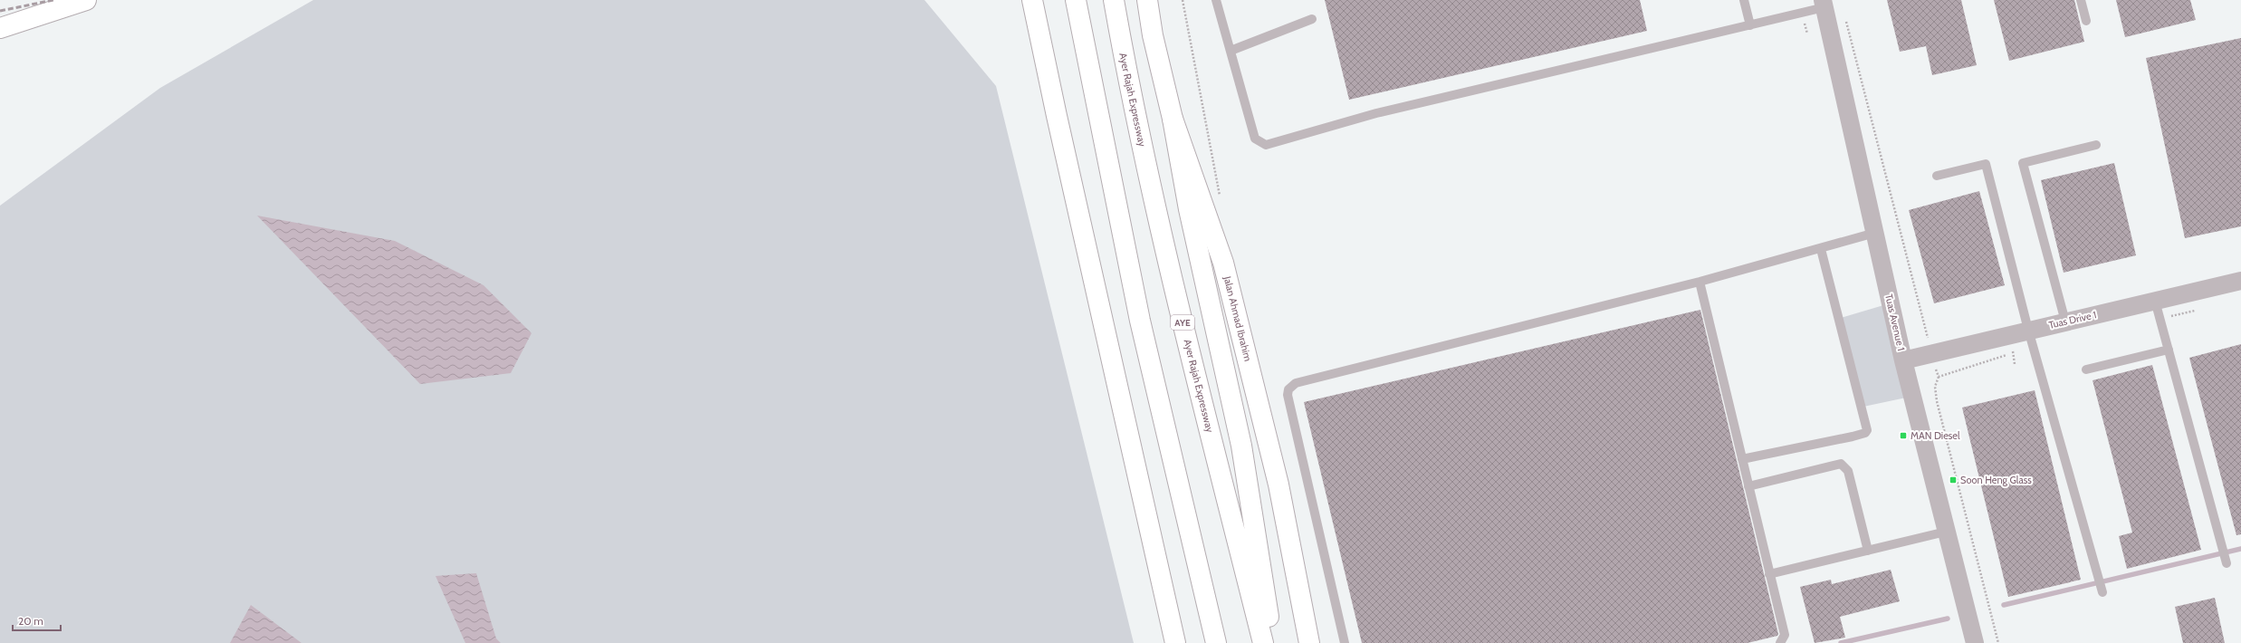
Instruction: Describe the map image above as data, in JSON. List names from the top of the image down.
{
  "streets": {
    "main road": ["Ayer Rajah Expressway", "Jalan Ahmad Ibrahim", "AYE"],
    "street": ["Tuas Drive 1", "Tuas Avenue 1"]
  },
  "crossings": [
    ["Tuas Drive 1", "Tuas Avenue 1"]
  ],
  "places": {
    "transit": ["MAN Diesel", "Soon Heng Glass"]
  },
  "scale_bar": "20 m"
}
